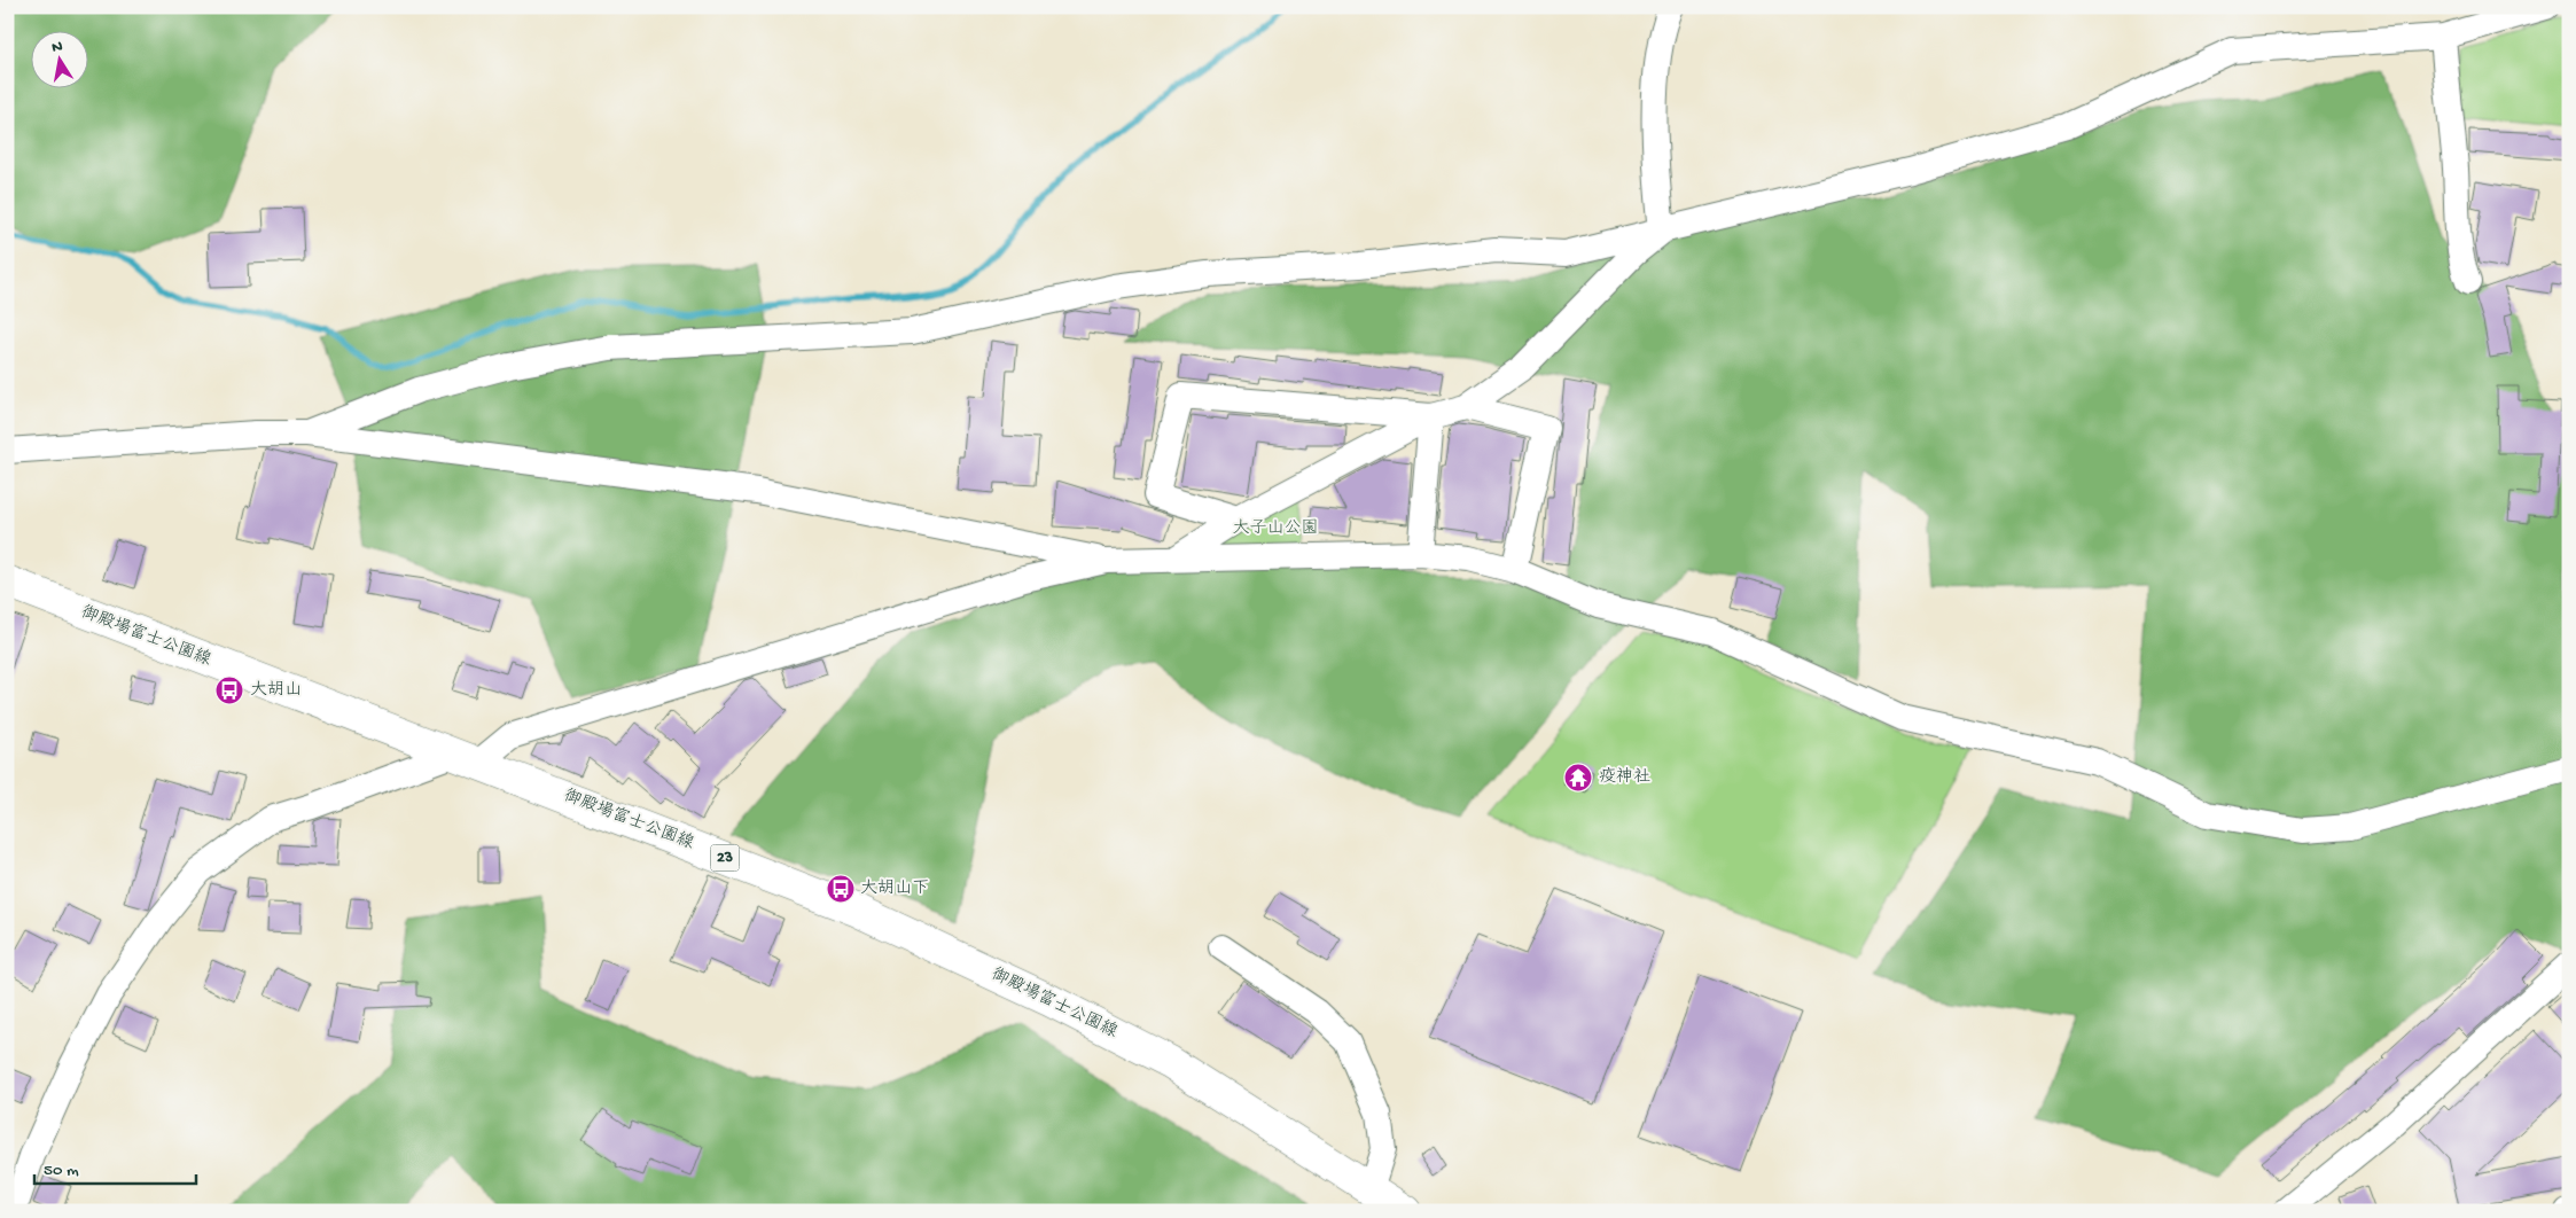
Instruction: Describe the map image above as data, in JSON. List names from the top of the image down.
{
  "streets": {
    "main road": ["御殿場富士公園線", "23"]
  },
  "parks": ["大子山公園"],
  "places": {
    "bus stop": ["大胡山", "大胡山下"],
    "temple": ["疫神社"]
  },
  "scale_bar": "50 m",
  "north": "top"
}
